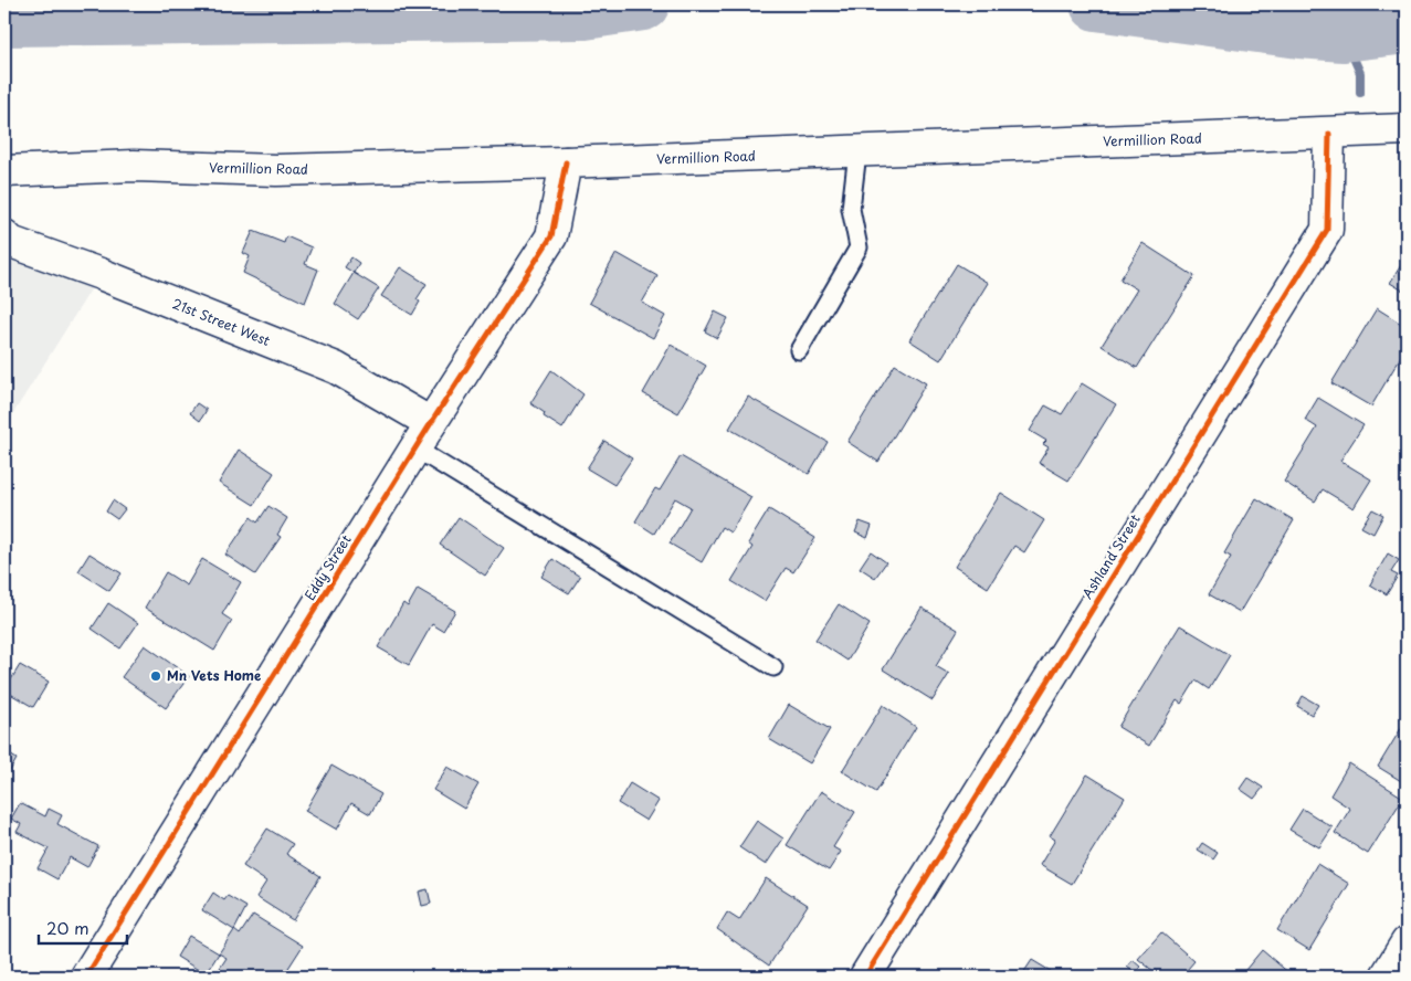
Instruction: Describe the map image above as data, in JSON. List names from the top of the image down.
{
  "streets": {
    "street": [
      "Vermillion Road",
      "21st Street West",
      "Ashland Street",
      "Eddy Street"
    ]
  },
  "crossings": [
    ["Vermillion Road", "Ashland Street"],
    ["Vermillion Road", "Eddy Street"],
    ["21st Street West", "Eddy Street"]
  ],
  "places": ["Mn Vets Home"],
  "scale_bar": "20 m"
}
